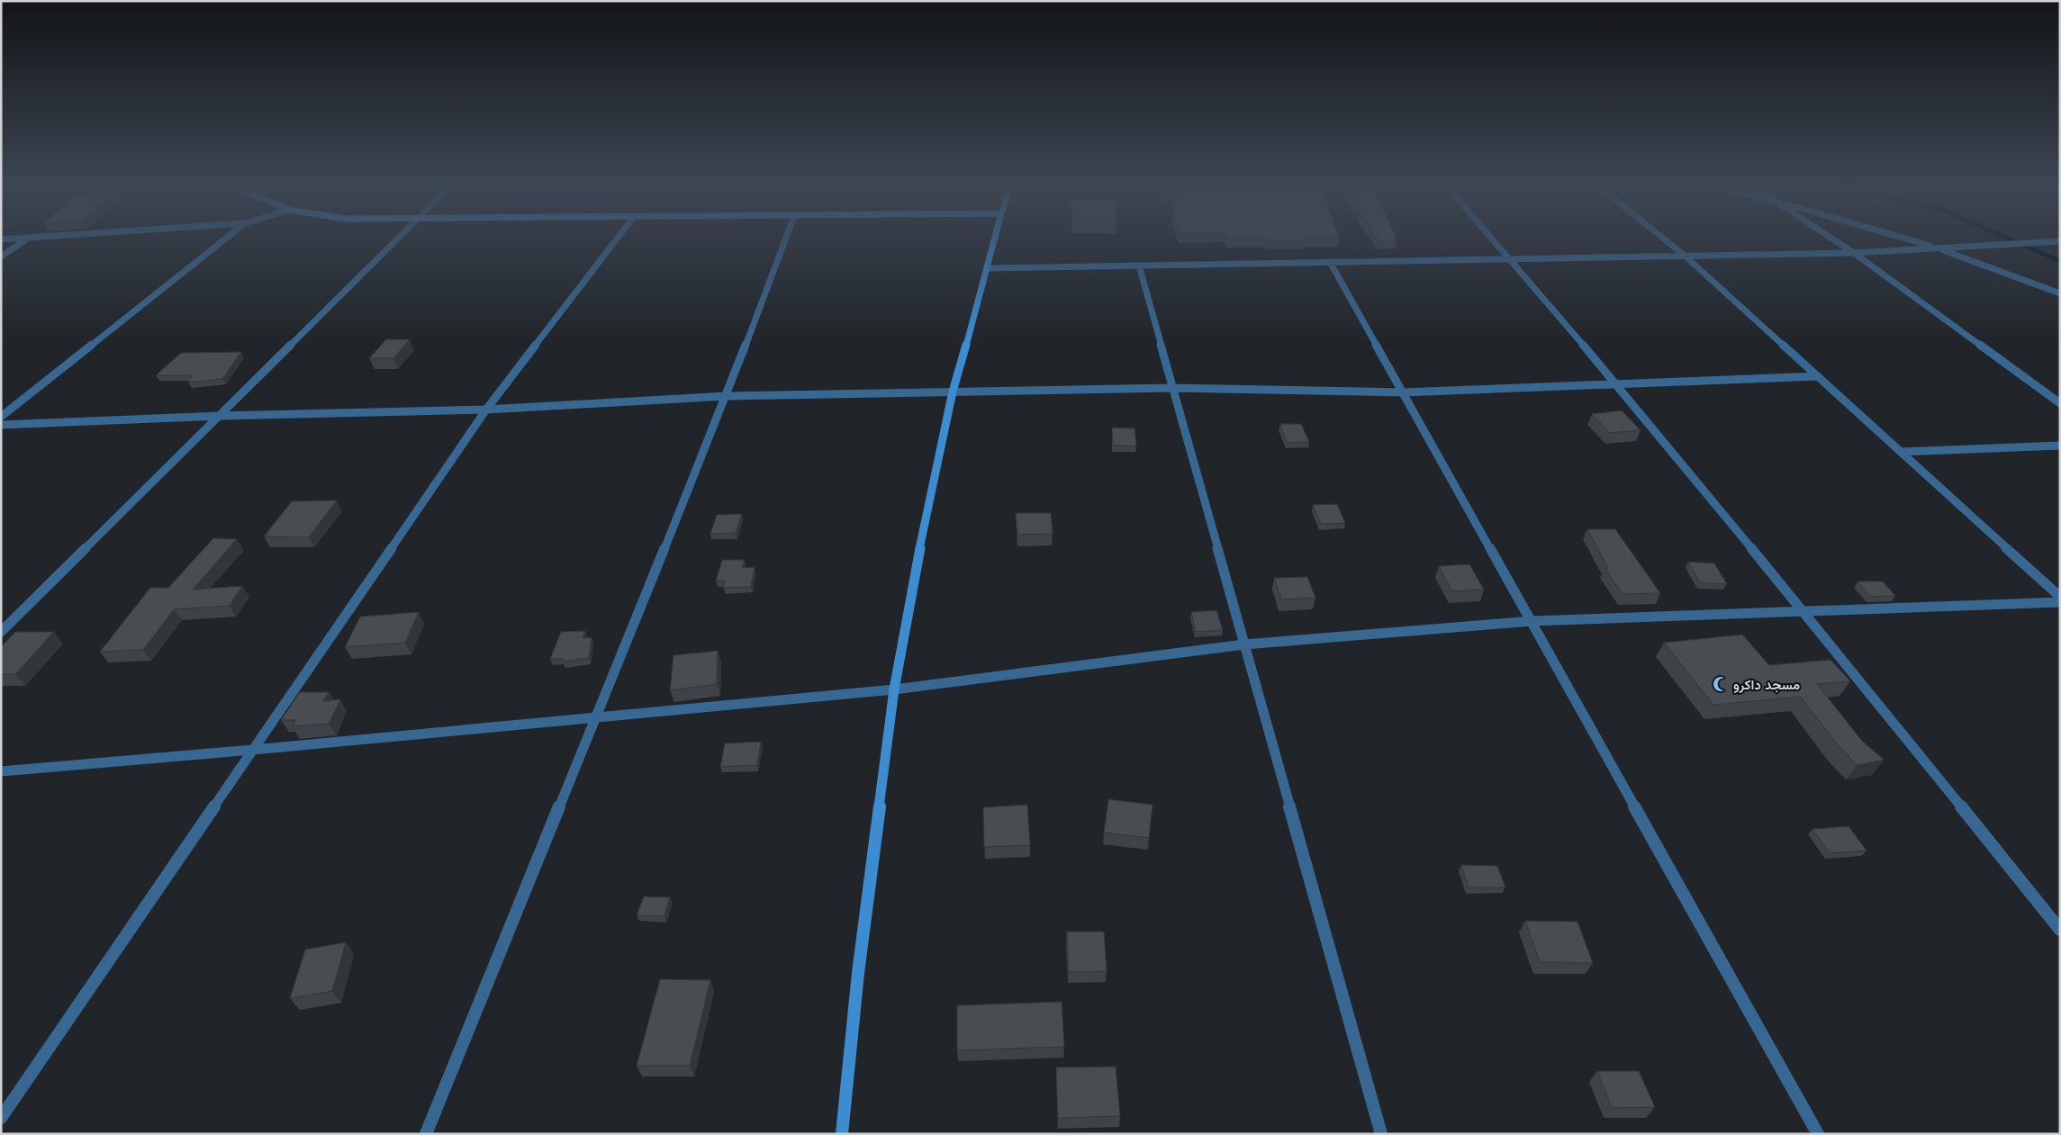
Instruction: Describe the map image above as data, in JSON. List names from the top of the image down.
{
  "places": {
    "mosque": ["مسجد داكرو"]
  }
}
